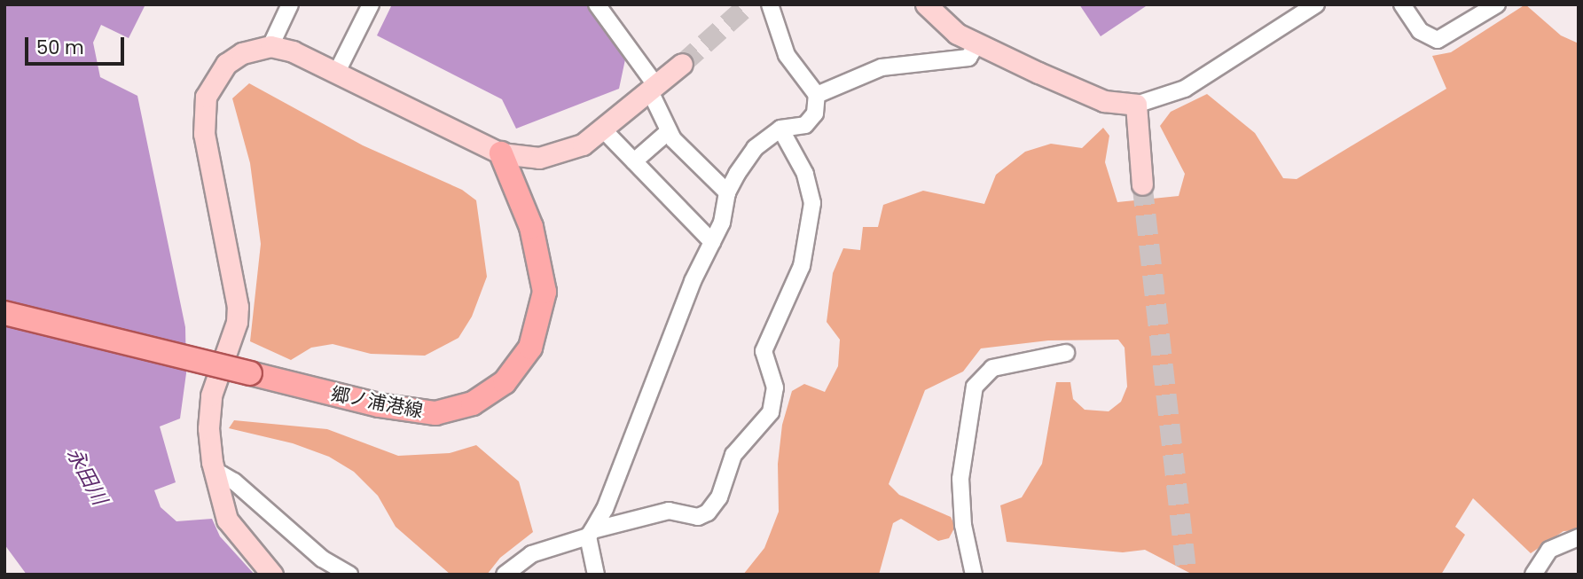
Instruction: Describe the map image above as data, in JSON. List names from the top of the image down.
{
  "streets": {
    "main road": ["郷ノ浦港線"]
  },
  "water": ["永田川"],
  "scale_bar": "50 m"
}
